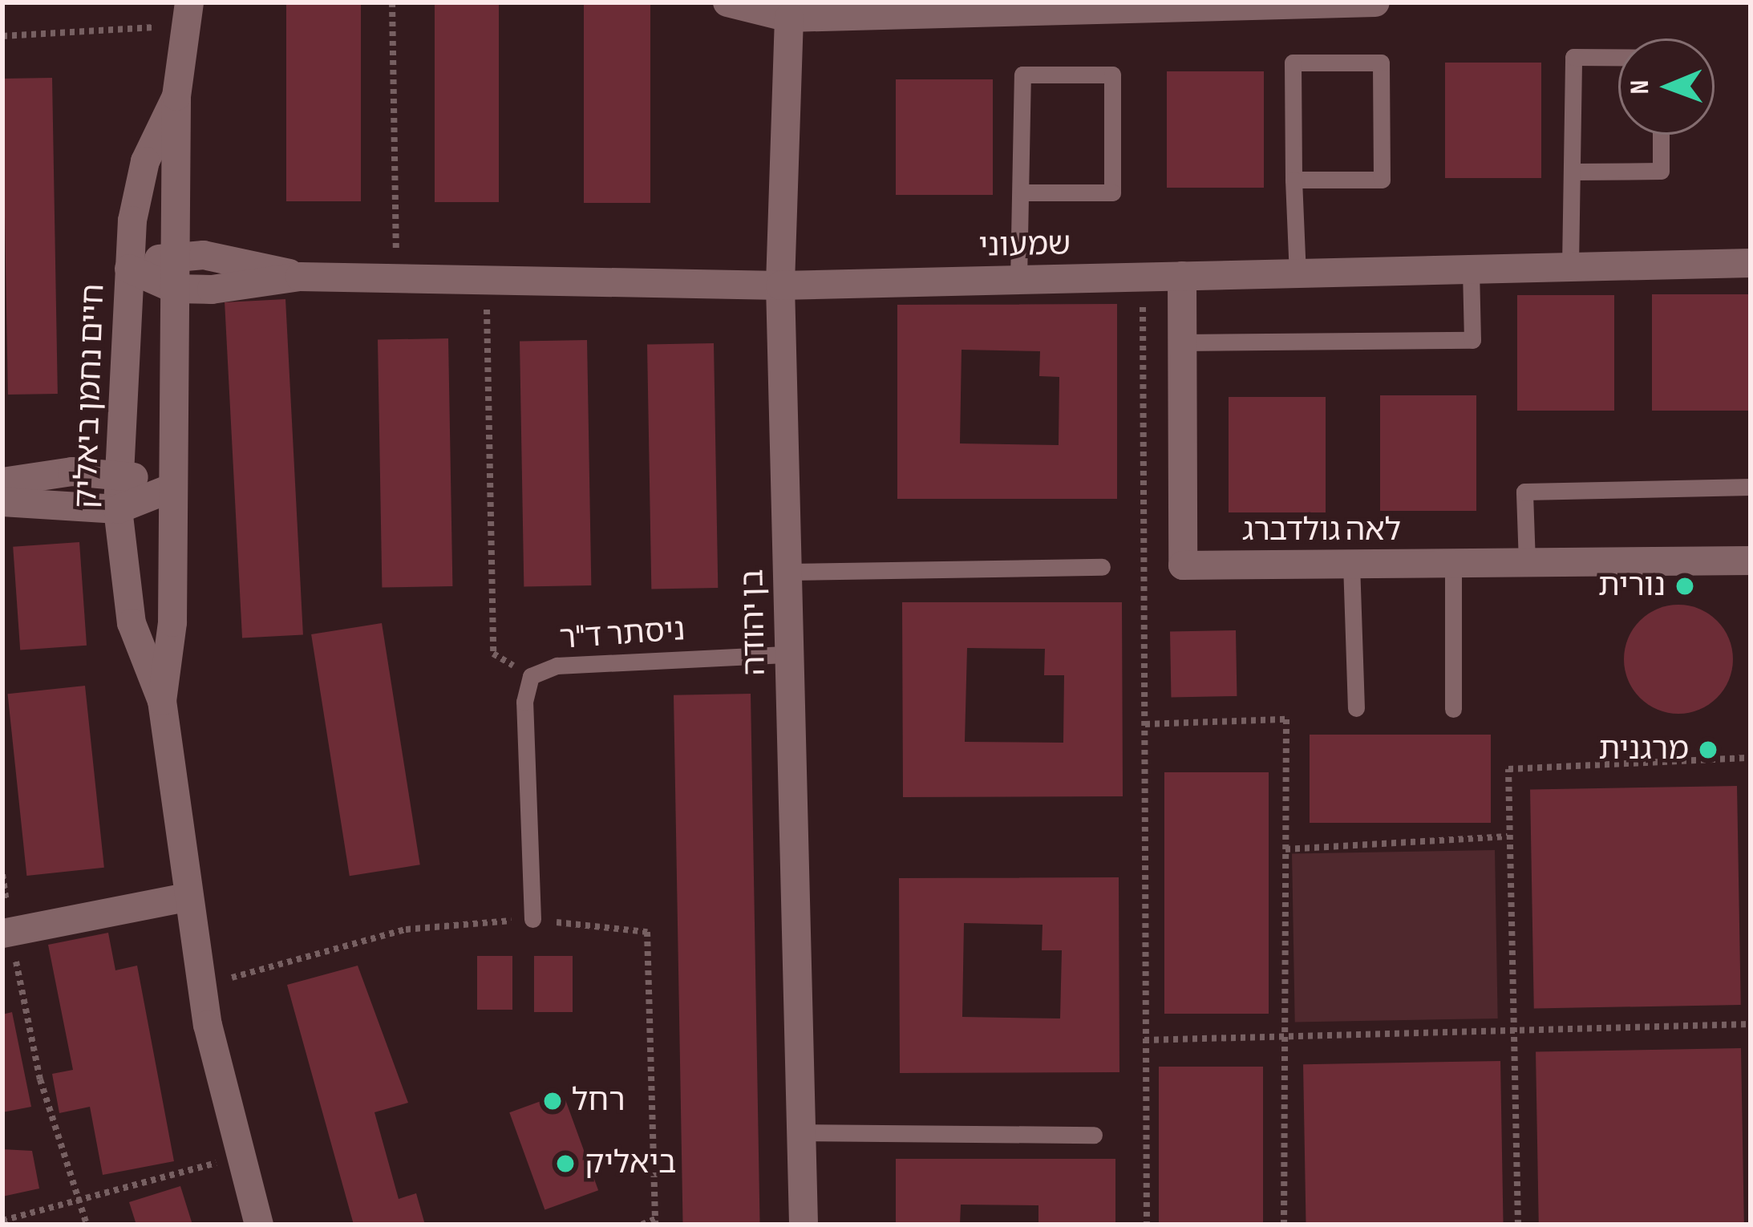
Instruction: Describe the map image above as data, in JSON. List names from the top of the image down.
{
  "streets": {
    "street": [
      "שמעוני",
      "חיים נחמן ביאליק",
      "לאה גולדברג",
      "בן יהודה"
    ],
    "lane": ["ניסתר ד\"ר"]
  },
  "crossings": [
    ["שמעוני", "חיים נחמן ביאליק"],
    ["שמעוני", "לאה גולדברג"],
    ["שמעוני", "בן יהודה"],
    ["בן יהודה", "ניסתר ד\"ר"]
  ],
  "places": [
    "נורית",
    "מרגנית",
    "רחל",
    "ביאליק"
  ],
  "north": "left"
}
